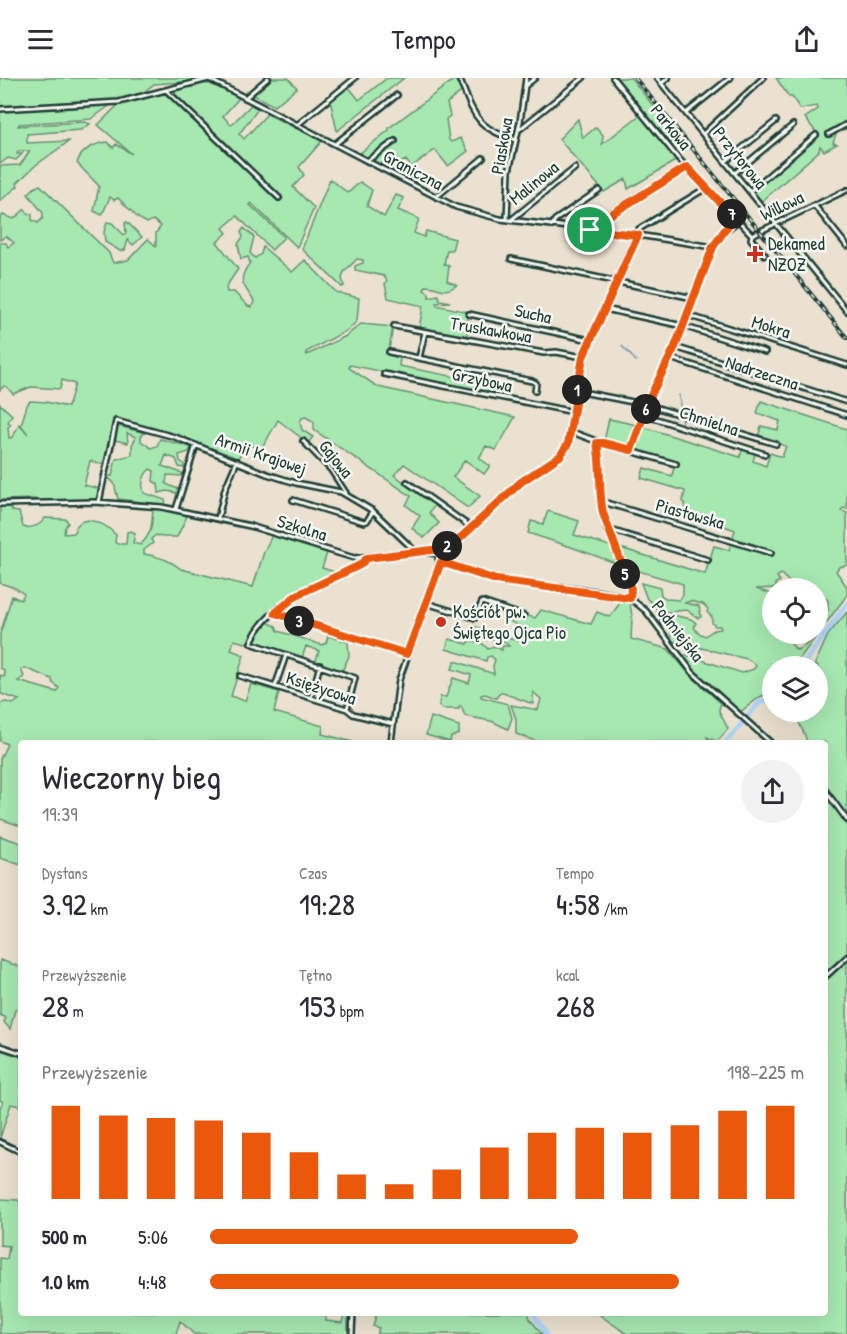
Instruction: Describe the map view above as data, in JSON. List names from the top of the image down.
{
  "streets": {
    "street": [
      "Parkowa",
      "Piaskowa",
      "Przytorowa",
      "Graniczna",
      "Malinowa",
      "Willowa",
      "Sucha",
      "Mokra",
      "Truskawkowa",
      "Nadrzeczna",
      "Grzybowa",
      "Chmielna",
      "Armii Krajowej",
      "Gajowa",
      "Piastowska",
      "Szkolna",
      "Podmiejska",
      "Księżycowa"
    ]
  },
  "crossings": [
    ["Parkowa", "Willowa"],
    ["Piaskowa", "Graniczna"],
    ["Piaskowa", "Malinowa"],
    ["Przytorowa", "Willowa"],
    ["Graniczna", "Malinowa"],
    ["Armii Krajowej", "Gajowa"],
    ["Armii Krajowej", "Szkolna"]
  ],
  "places": {
    "health": ["Dekamed NZOZ"],
    "other": ["Kościół pw. Świętego Ojca Pio"]
  },
  "page": {
    "header": "Tempo",
    "pins": [
      "7",
      "1",
      "6",
      "2",
      "5",
      "3"
    ],
    "heading": ["Wieczorny bieg", "19:39"],
    "stats": [
      ["Dystans", "3.92 km"],
      ["Czas", "19:28"],
      ["Tempo", "4:58 /km"],
      ["Przewyższenie", "28 m"],
      ["Tętno", "153 bpm"],
      ["kcal", "268"]
    ],
    "chart": ["Przewyższenie", "198–225 m"],
    "list": [
      {
        "name": "500 m",
        "note": "5:06"
      },
      {
        "name": "1.0 km",
        "note": "4:48"
      }
    ]
  }
}
